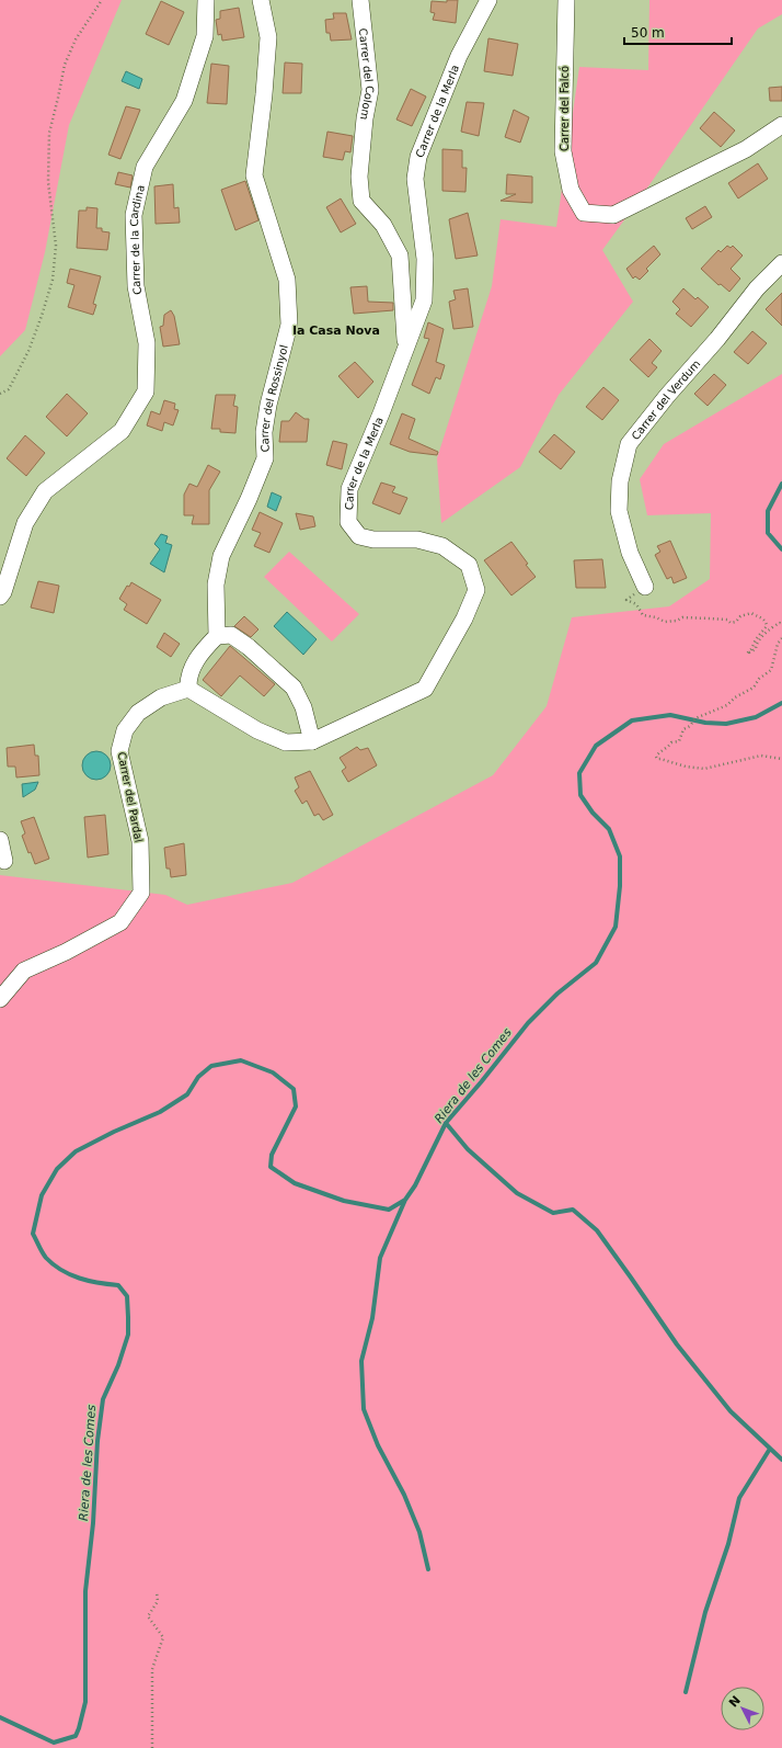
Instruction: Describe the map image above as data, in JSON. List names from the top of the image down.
{
  "streets": {
    "street": [
      "Carrer del Colom",
      "Carrer del Falcó",
      "Carrer de la Merla",
      "Carrer de la Cardina",
      "Carrer del Rossinyol",
      "Carrer del Verdum",
      "Carrer del Pardal"
    ]
  },
  "crossings": [
    ["Carrer del Colom", "Carrer de la Merla"],
    ["Carrer de la Merla", "Carrer del Pardal"]
  ],
  "districts": ["la Casa Nova"],
  "water": ["Riera de les Comes"],
  "scale_bar": "50 m",
  "north": "top left"
}
